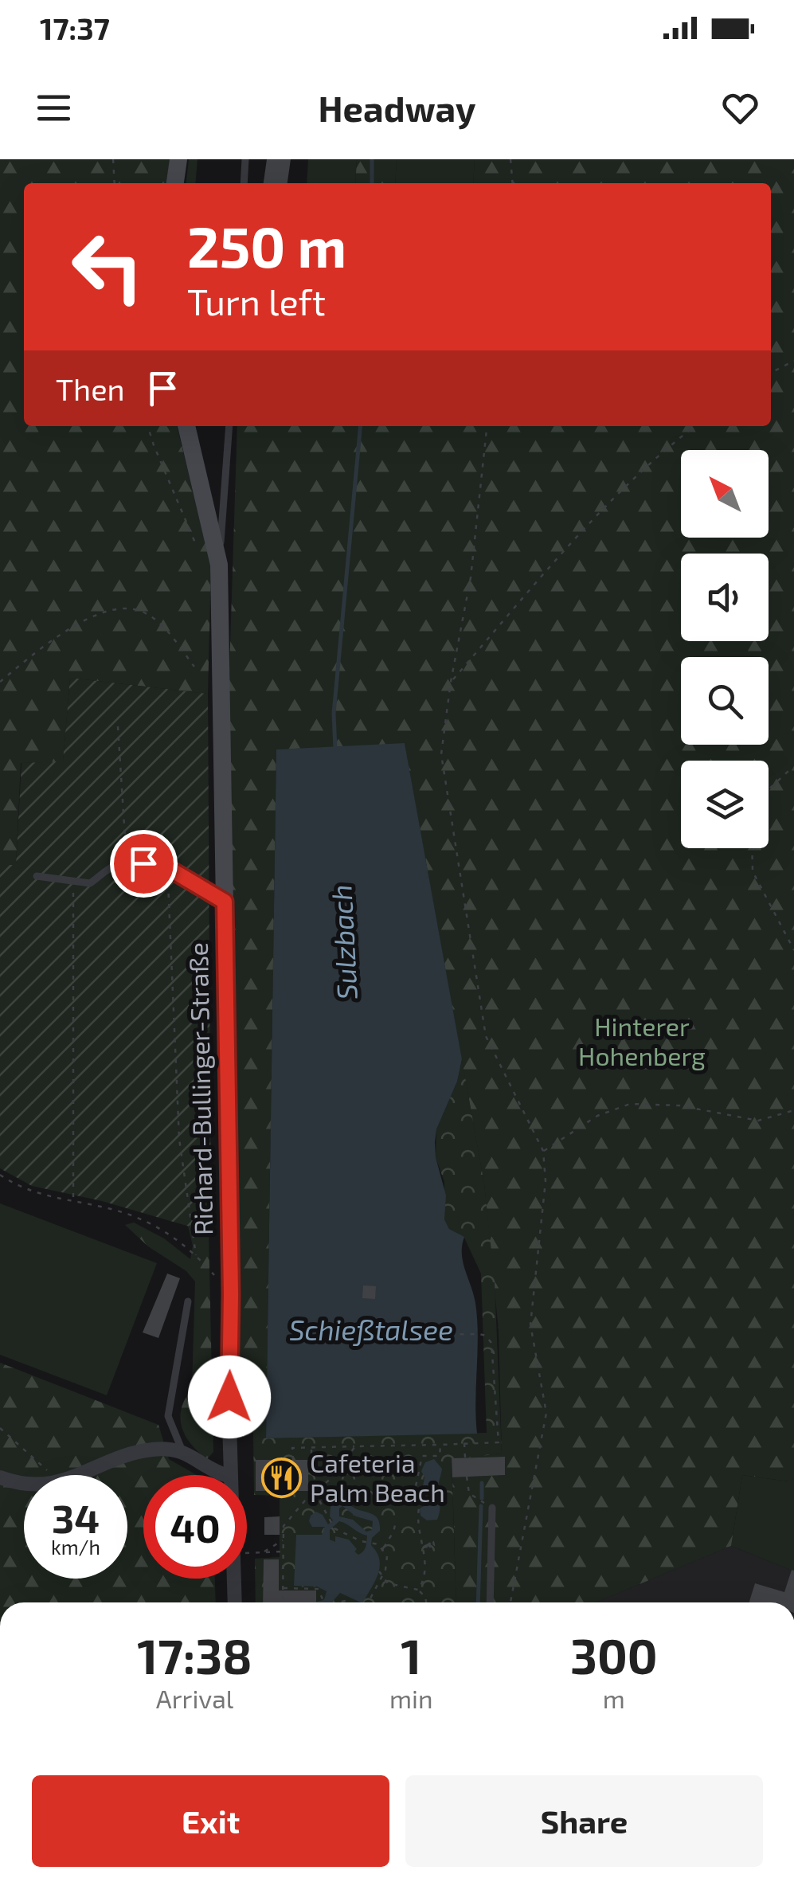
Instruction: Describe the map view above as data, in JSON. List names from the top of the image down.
{
  "streets": {
    "street": ["Richard-Bullinger-Straße"]
  },
  "water": ["Sulzbach", "Schießtalsee"],
  "parks": ["Hinterer Hohenberg"],
  "places": {
    "restaurant": ["Cafeteria Palm Beach"]
  },
  "north": "top left",
  "page": {
    "status": "17:37",
    "header": "Headway",
    "turn": ["250 m", "Turn left"],
    "then": "Then",
    "speed": "34 km/h",
    "limit": "40",
    "eta": [
      "17:38",
      "Arrival",
      "1",
      "min",
      "300",
      "m"
    ],
    "buttons": ["Exit", "Share"]
  }
}
